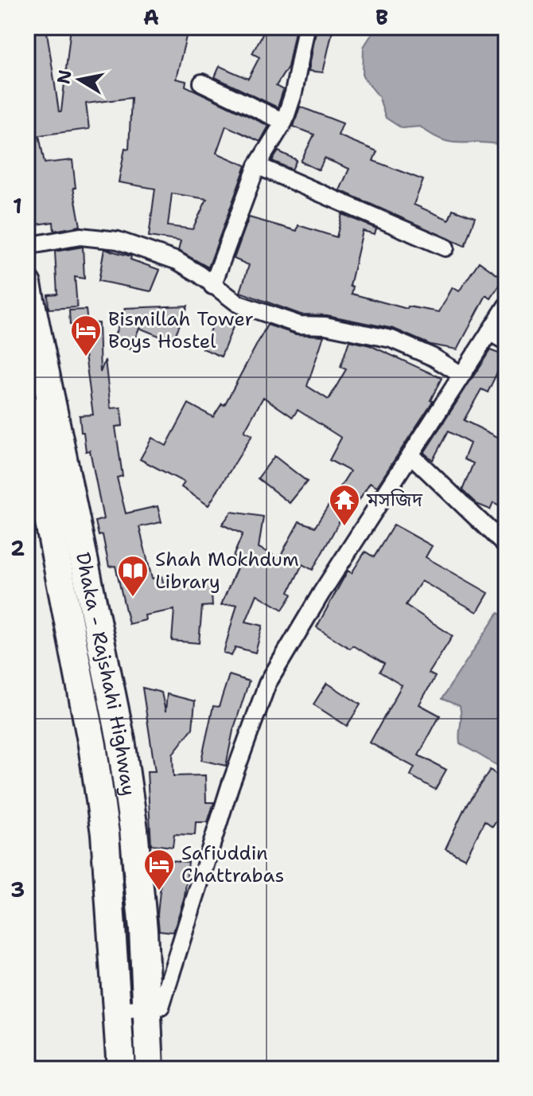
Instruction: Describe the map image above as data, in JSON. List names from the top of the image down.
{
  "streets": {
    "highway": ["Dhaka - Rajshahi Highway"]
  },
  "places": {
    "hotel": ["Bismillah Tower Boys Hostel", "Safiuddin Chattrabas"],
    "temple": ["মসজিদ"],
    "library": ["Shah Mokhdum Library"]
  },
  "north": "left",
  "grid": {
    "columns": ["A", "B"],
    "rows": ["1", "2", "3"]
  }
}
